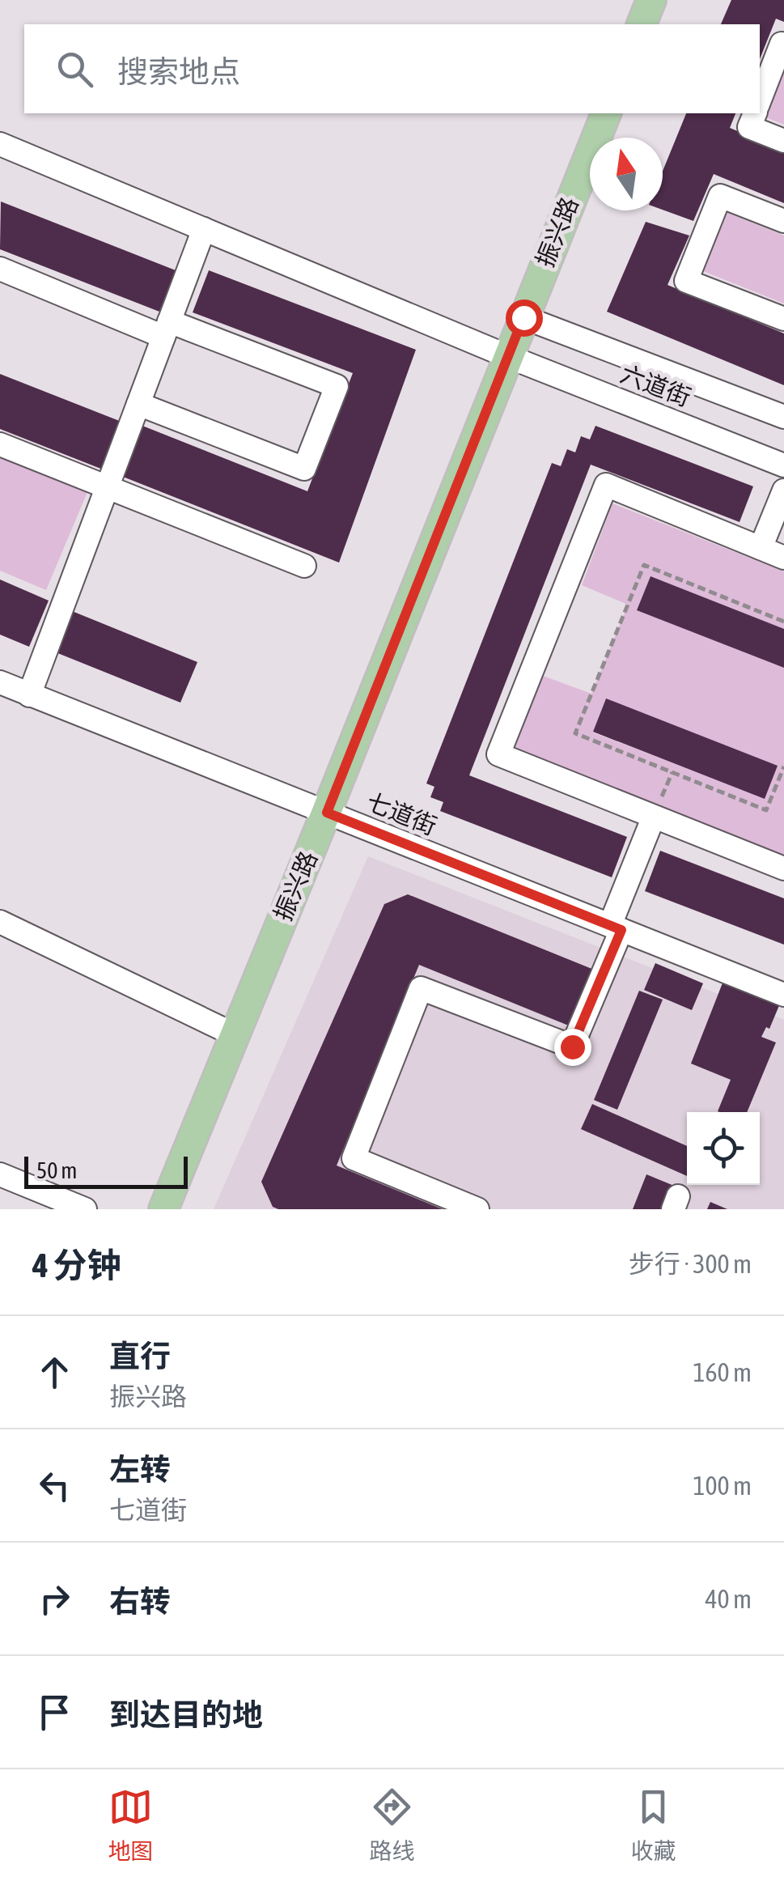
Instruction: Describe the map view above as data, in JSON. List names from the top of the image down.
{
  "streets": {
    "main road": ["振兴路"],
    "street": ["六道街", "七道街"]
  },
  "crossings": [
    ["振兴路", "六道街"],
    ["振兴路", "七道街"]
  ],
  "scale_bar": "50 m",
  "north": "top",
  "page": {
    "search": "搜索地点",
    "scale": "50 m",
    "heading": ["4 分钟", "步行 · 300 m"],
    "list": [
      ["直行", "振兴路", "160 m"],
      ["左转", "七道街", "100 m"],
      ["右转", "40 m"],
      "到达目的地"
    ],
    "nav": ["地图", "路线", "收藏"]
  }
}
